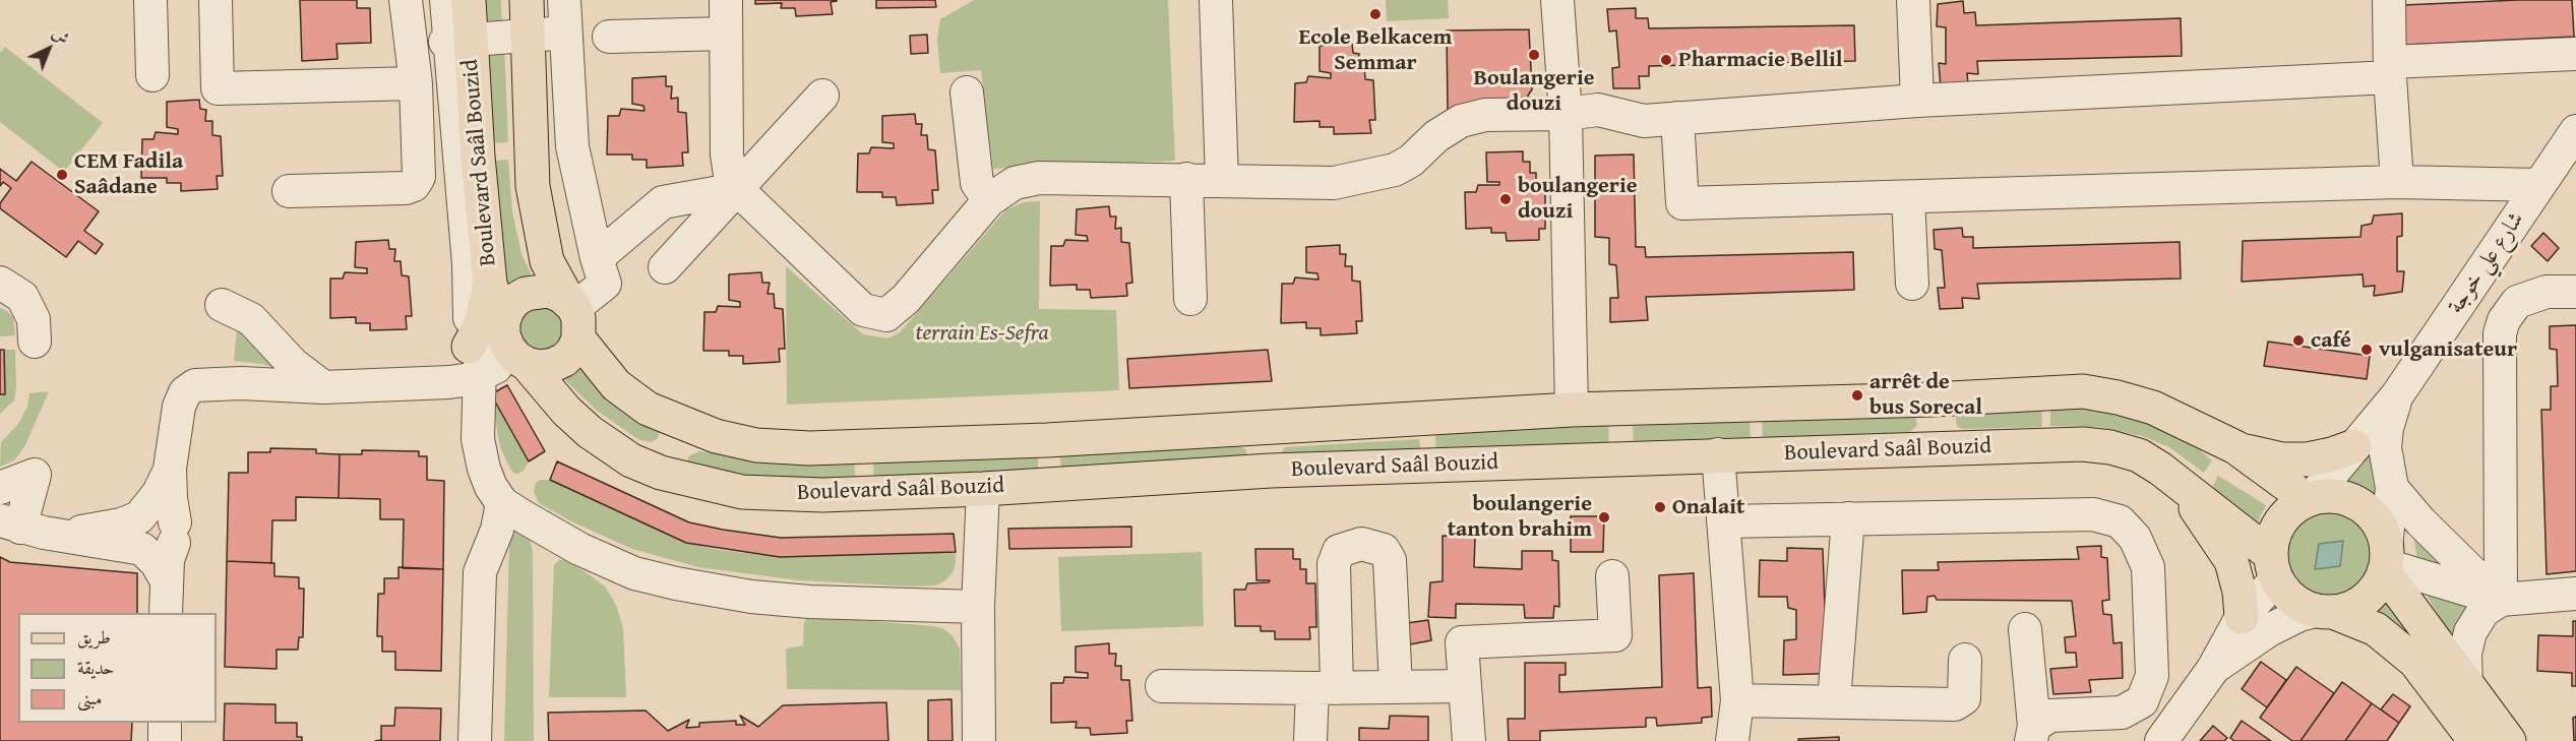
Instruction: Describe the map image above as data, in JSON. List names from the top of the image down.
{
  "streets": {
    "main road": ["Boulevard Saâl Bouzid"],
    "street": ["شارع علي خوجة"]
  },
  "parks": ["terrain Es-Sefra"],
  "places": [
    "Ecole Belkacem Semmar",
    "Boulangerie douzi",
    "Pharmacie Bellil",
    "CEM Fadila Saâdane",
    "boulangerie douzi",
    "café",
    "vulganisateur",
    "arrêt de bus Sorecal",
    "Onalait",
    "boulangerie tanton brahim"
  ],
  "legend": ["طريق", "حديقة", "مبنى"],
  "north": "top right"
}
